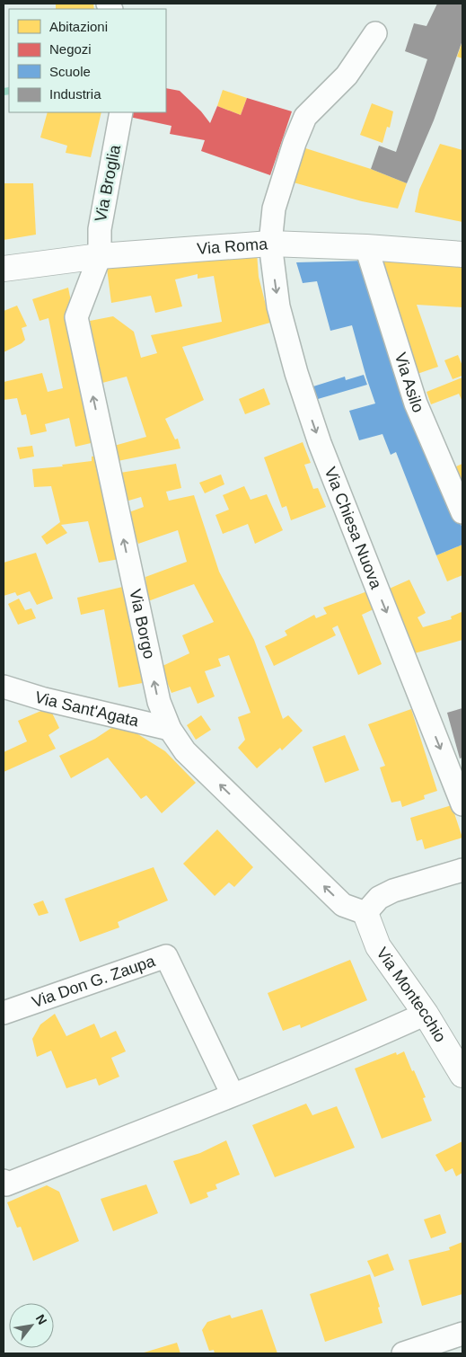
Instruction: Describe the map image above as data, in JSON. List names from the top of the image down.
{
  "streets": {
    "street": [
      "Via Broglia",
      "Via Roma",
      "Via Asilo",
      "Via Chiesa Nuova",
      "Via Borgo",
      "Via Sant'Agata",
      "Via Don G. Zaupa",
      "Via Montecchio"
    ]
  },
  "crossings": [
    ["Via Broglia", "Via Roma"],
    ["Via Broglia", "Via Borgo"],
    ["Via Roma", "Via Asilo"],
    ["Via Roma", "Via Chiesa Nuova"],
    ["Via Roma", "Via Borgo"],
    ["Via Borgo", "Via Sant'Agata"],
    ["Via Borgo", "Via Montecchio"]
  ],
  "one_way": ["Via Chiesa Nuova", "Via Borgo"],
  "legend": [
    "Abitazioni",
    "Negozi",
    "Scuole",
    "Industria"
  ],
  "north": "top right"
}
